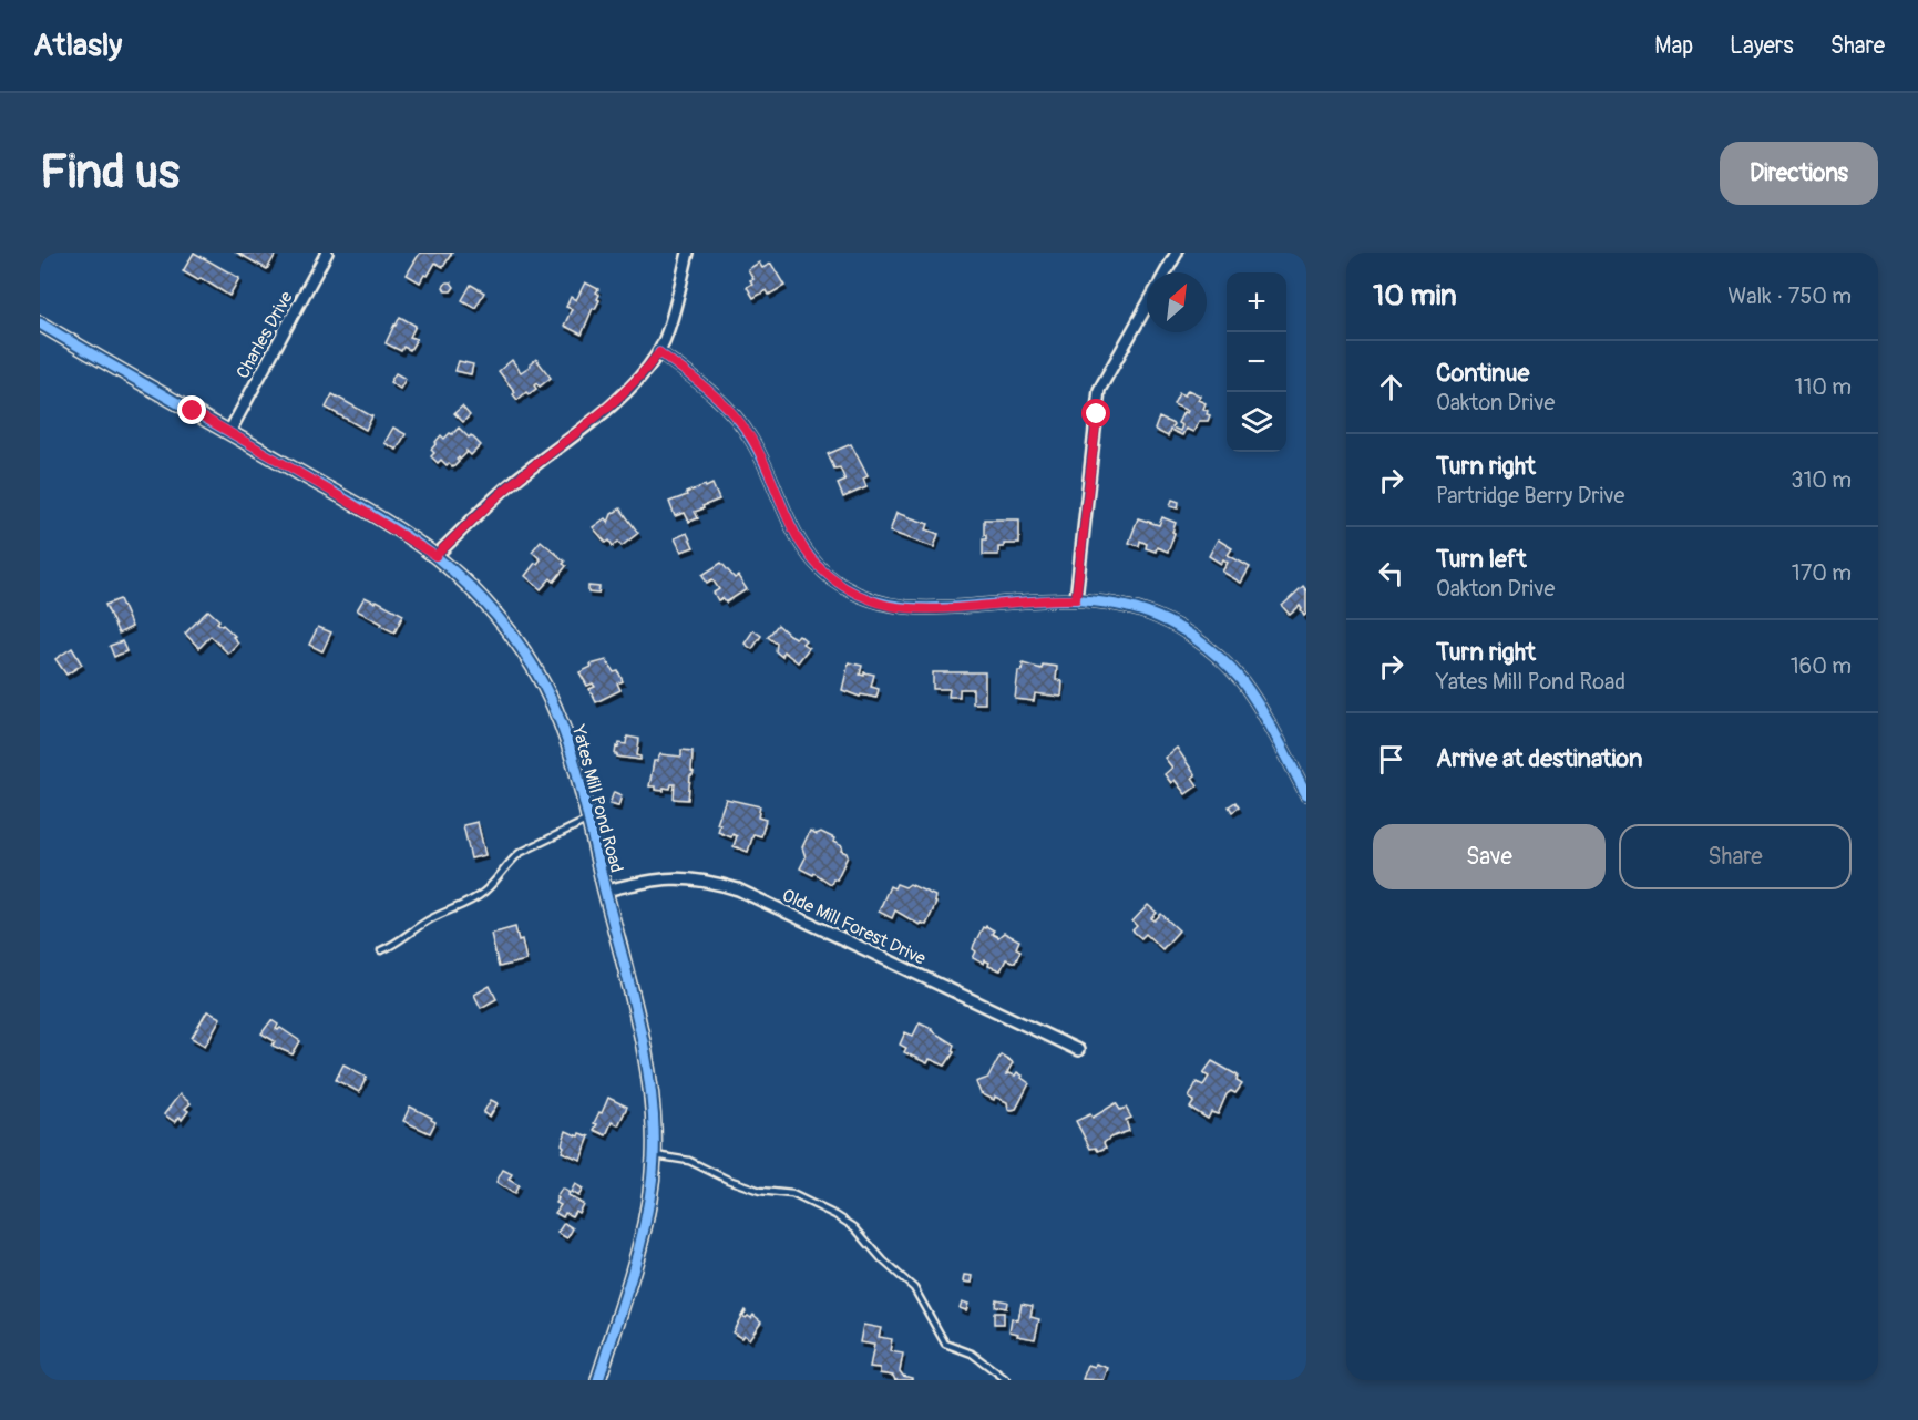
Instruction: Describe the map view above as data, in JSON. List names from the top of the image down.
{
  "streets": {
    "street": ["Charles Drive", "Yates Mill Pond Road", "Olde Mill Forest Drive"]
  },
  "crossings": [
    ["Charles Drive", "Yates Mill Pond Road"],
    ["Yates Mill Pond Road", "Olde Mill Forest Drive"]
  ],
  "north": "top right",
  "page": {
    "header": "Atlasly",
    "nav": ["Map", "Layers", "Share"],
    "buttons": [
      "Directions",
      ["Save", "Share"]
    ],
    "title": "Find us",
    "heading": ["10 min", "Walk · 750 m"],
    "map_buttons": ["+", "−"],
    "list": [
      ["Continue", "Oakton Drive", "110 m"],
      ["Turn right", "Partridge Berry Drive", "310 m"],
      ["Turn left", "Oakton Drive", "170 m"],
      ["Turn right", "Yates Mill Pond Road", "160 m"],
      "Arrive at destination"
    ]
  }
}
